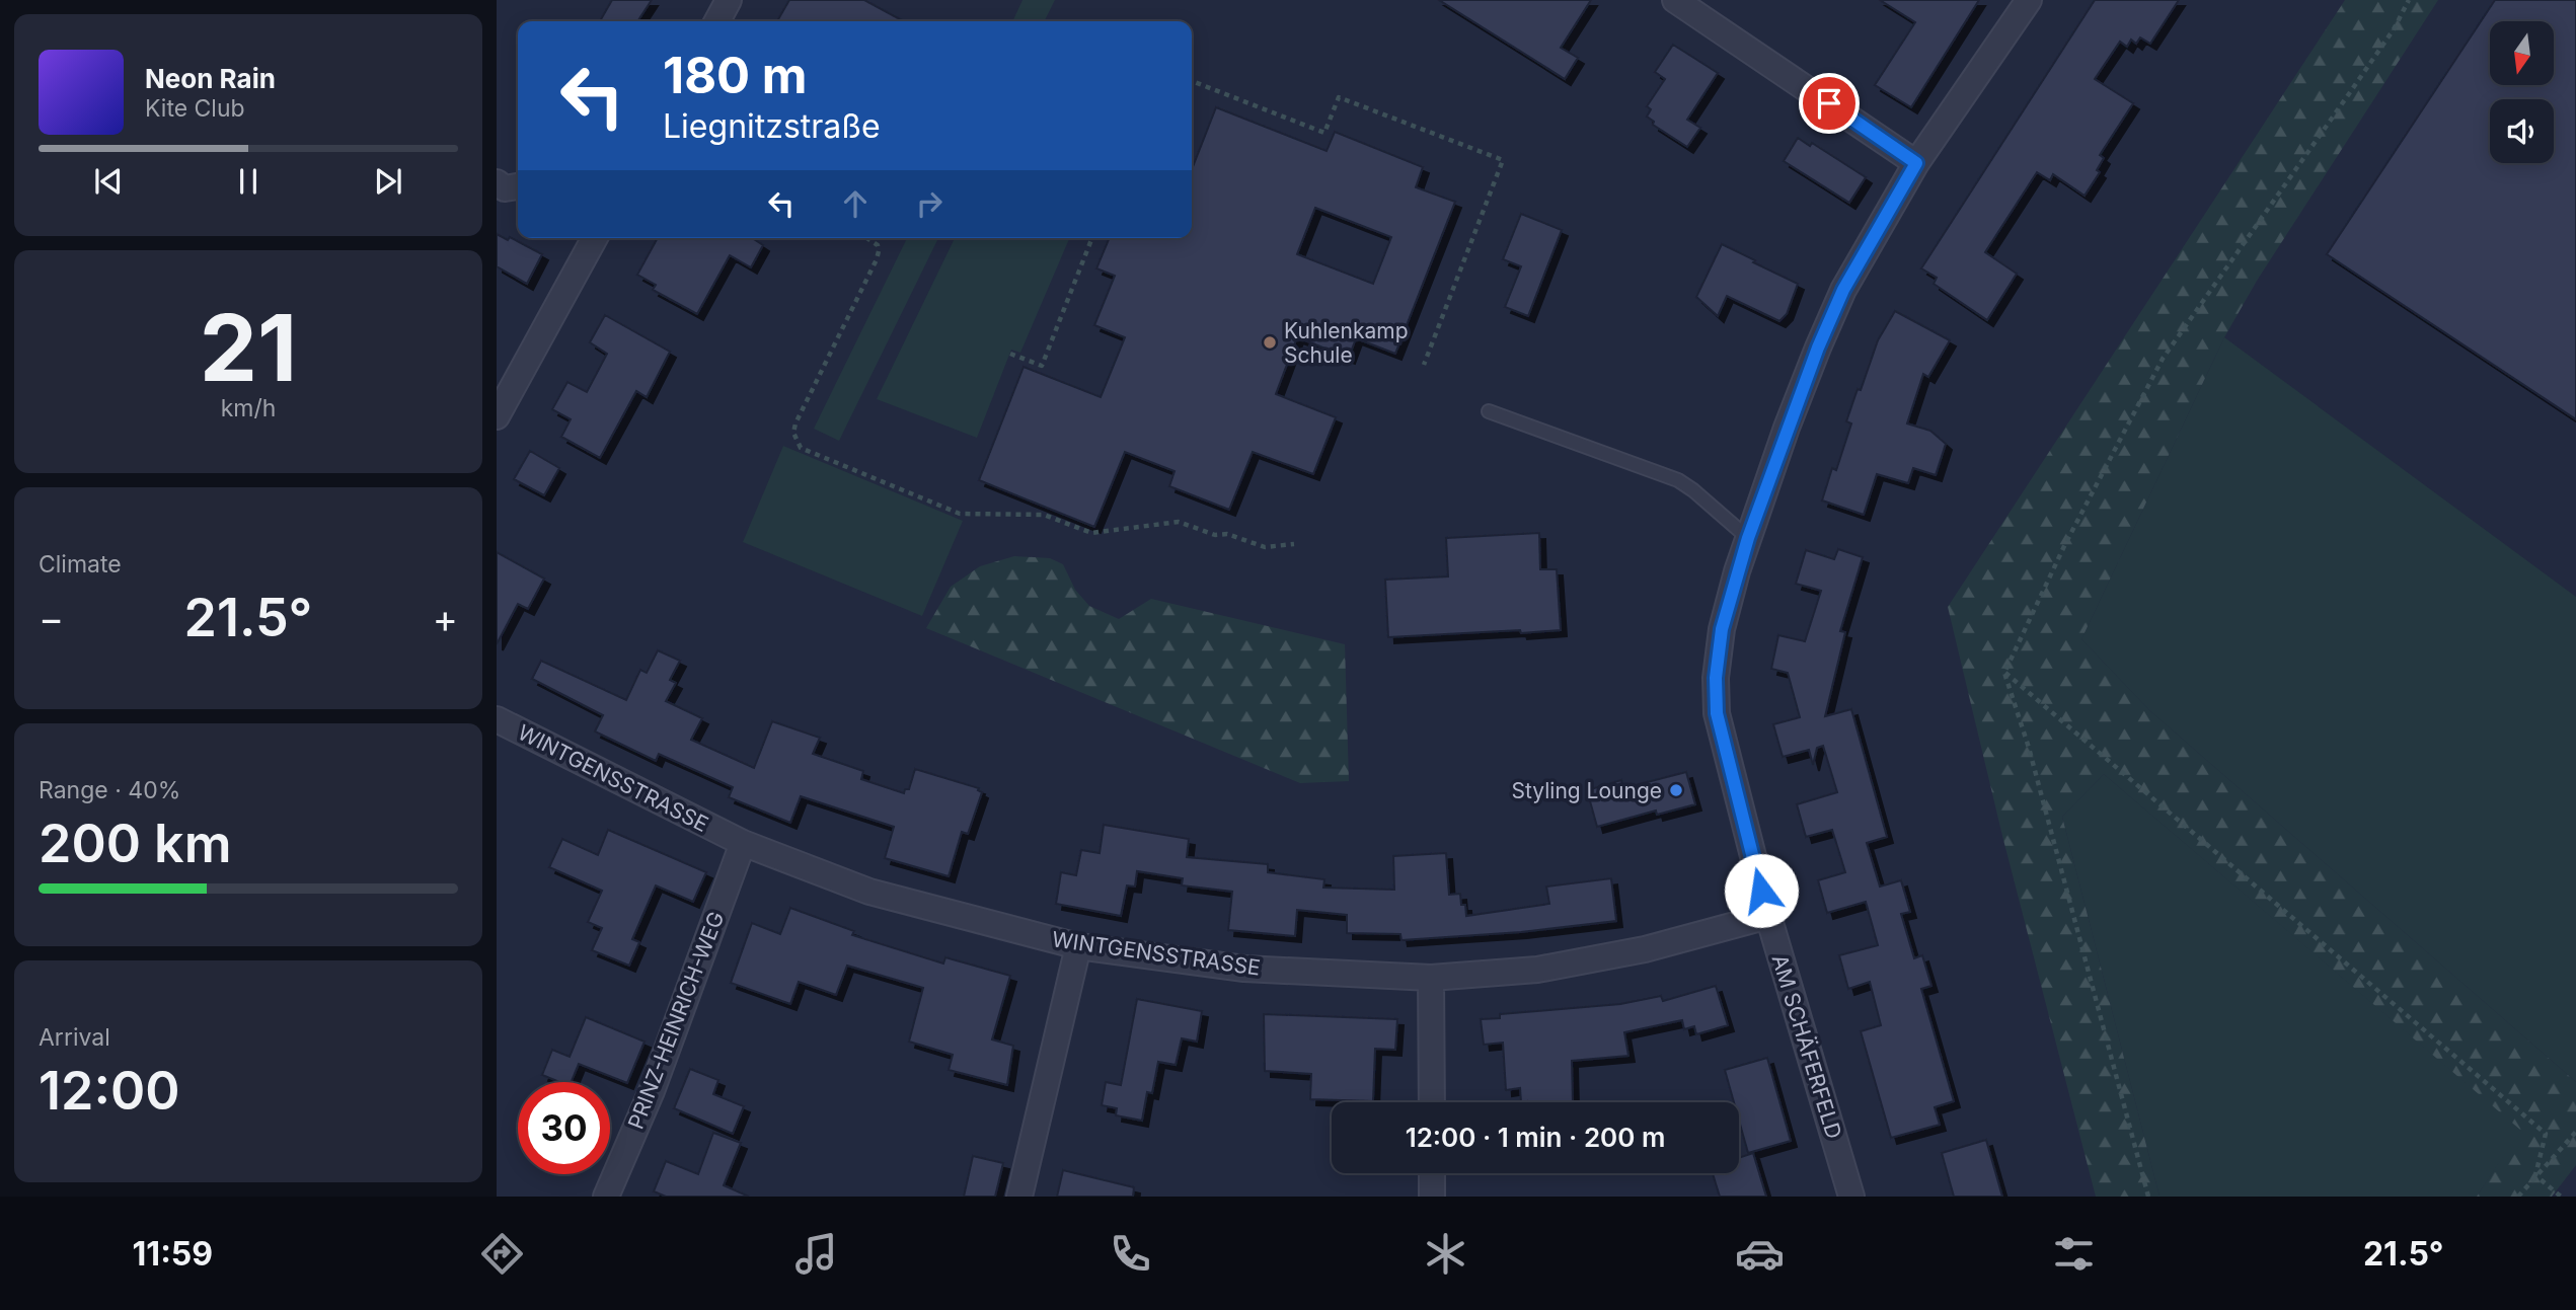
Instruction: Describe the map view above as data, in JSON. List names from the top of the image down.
{
  "streets": {
    "street": ["WINTGENSSTRASSE", "PRINZ-HEINRICH-WEG", "AM SCHÄFERFELD"]
  },
  "crossings": [
    ["WINTGENSSTRASSE", "PRINZ-HEINRICH-WEG"],
    ["WINTGENSSTRASSE", "AM SCHÄFERFELD"]
  ],
  "places": ["Kuhlenkamp Schule", "Styling Lounge"],
  "north": "bottom",
  "page": {
    "turn": ["180 m", "Liegnitzstraße"],
    "song": ["Neon Rain", "Kite Club"],
    "tile": [
      ["21", "km/h"],
      "Climate",
      ["Range · 40%", "200 km"],
      ["Arrival", "12:00"]
    ],
    "heat": ["−", "21.5°", "+"],
    "limit": "30",
    "trip": "12:00 · 1 min · 200 m",
    "tabs": ["11:59", "21.5°"]
  }
}
